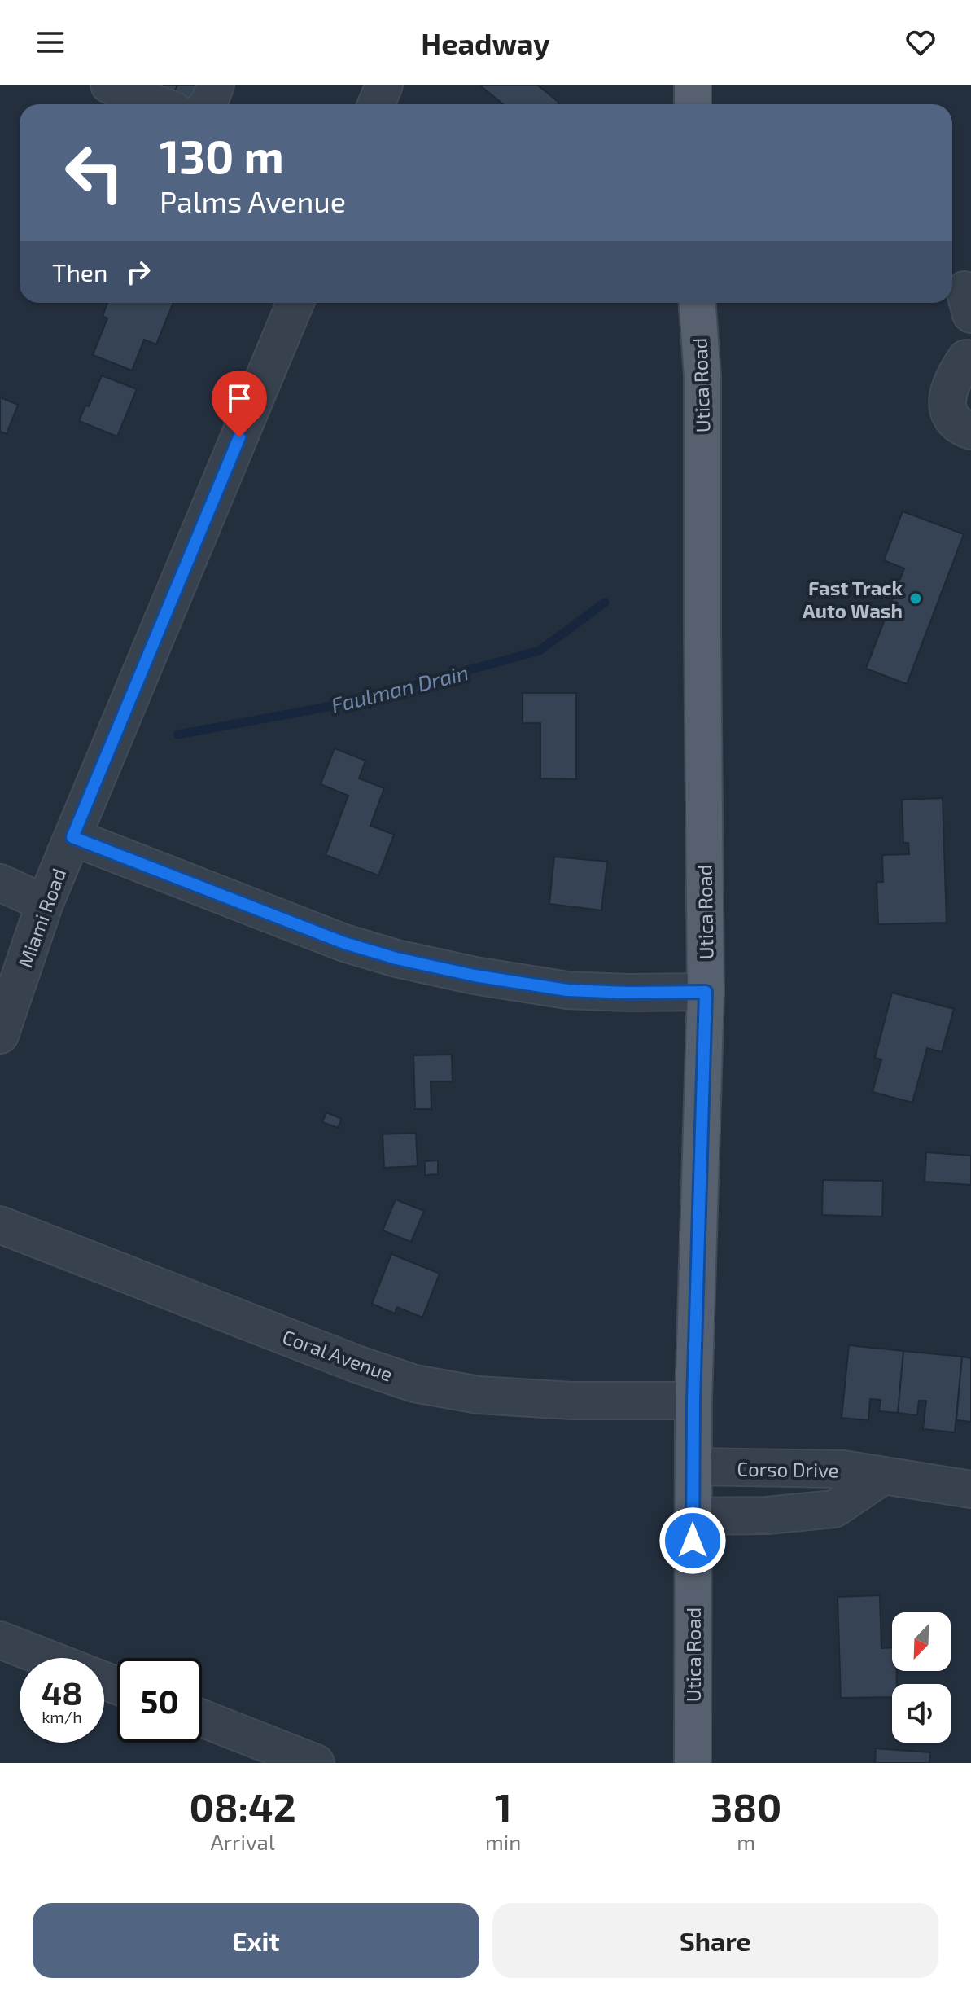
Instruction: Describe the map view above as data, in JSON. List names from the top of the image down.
{
  "streets": {
    "main road": ["Utica Road"],
    "street": ["Miami Road", "Coral Avenue", "Corso Drive"]
  },
  "crossings": [
    ["Utica Road", "Coral Avenue"],
    ["Utica Road", "Corso Drive"]
  ],
  "water": ["Faulman Drain"],
  "places": ["Fast Track Auto Wash"],
  "north": "bottom left",
  "page": {
    "header": "Headway",
    "turn": ["130 m", "Palms Avenue"],
    "then": "Then",
    "speed": "48 km/h",
    "limit": "50",
    "eta": [
      "08:42",
      "Arrival",
      "1",
      "min",
      "380",
      "m"
    ],
    "buttons": ["Exit", "Share"]
  }
}
